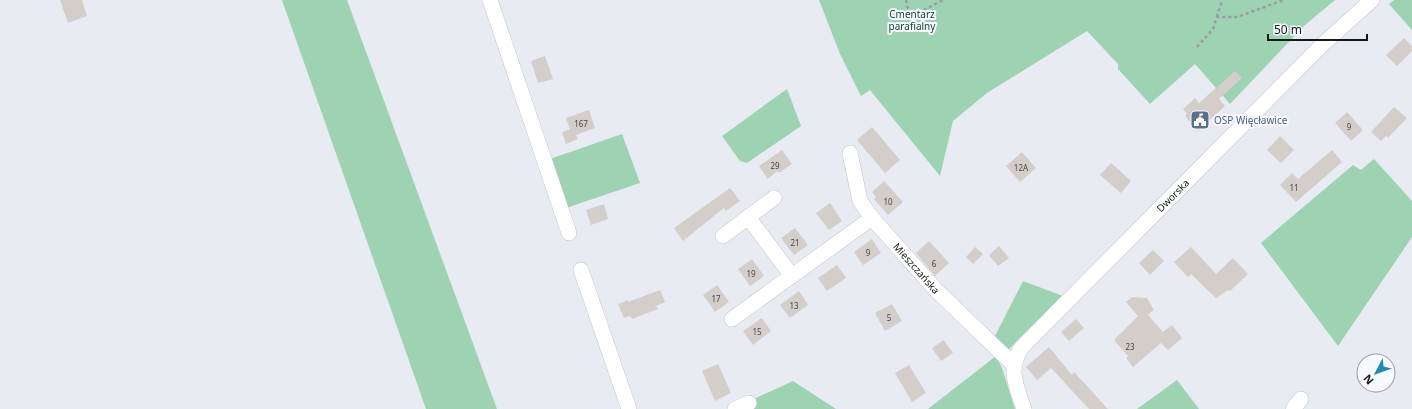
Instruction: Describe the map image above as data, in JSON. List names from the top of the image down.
{
  "streets": {
    "street": ["Dworska", "Mieszczańska"]
  },
  "crossings": [
    ["Dworska", "Mieszczańska"]
  ],
  "parks": ["Cmentarz parafialny"],
  "places": {
    "public building": ["OSP Więcławice"]
  },
  "house_numbers": [
    "167",
    "9",
    "29",
    "12A",
    "11",
    "10",
    "21",
    "9",
    "6",
    "19",
    "17",
    "13",
    "5",
    "15",
    "23"
  ],
  "scale_bar": "50 m",
  "north": "bottom left"
}
